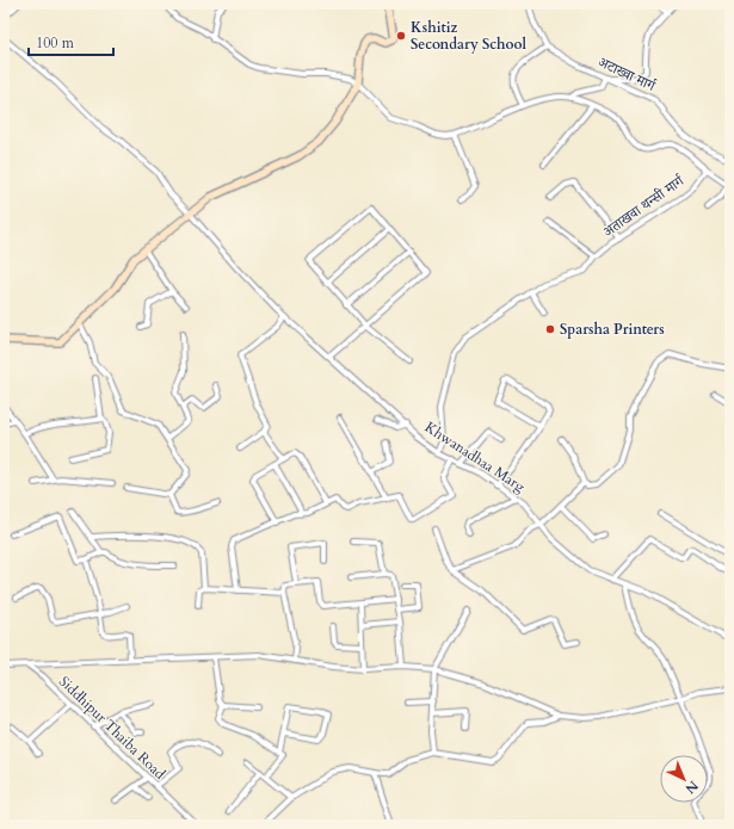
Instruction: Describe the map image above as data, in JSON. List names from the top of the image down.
{
  "streets": {
    "street": [
      "अटाख्वा मार्ग",
      "अताखवा थन्सी मार्ग",
      "Khwanadhaa Marg",
      "Siddhipur Thaiba Road"
    ]
  },
  "crossings": [
    ["अताखवा थन्सी मार्ग", "Khwanadhaa Marg"]
  ],
  "places": ["Kshitiz Secondary School", "Sparsha Printers"],
  "scale_bar": "100 m",
  "north": "bottom right"
}
